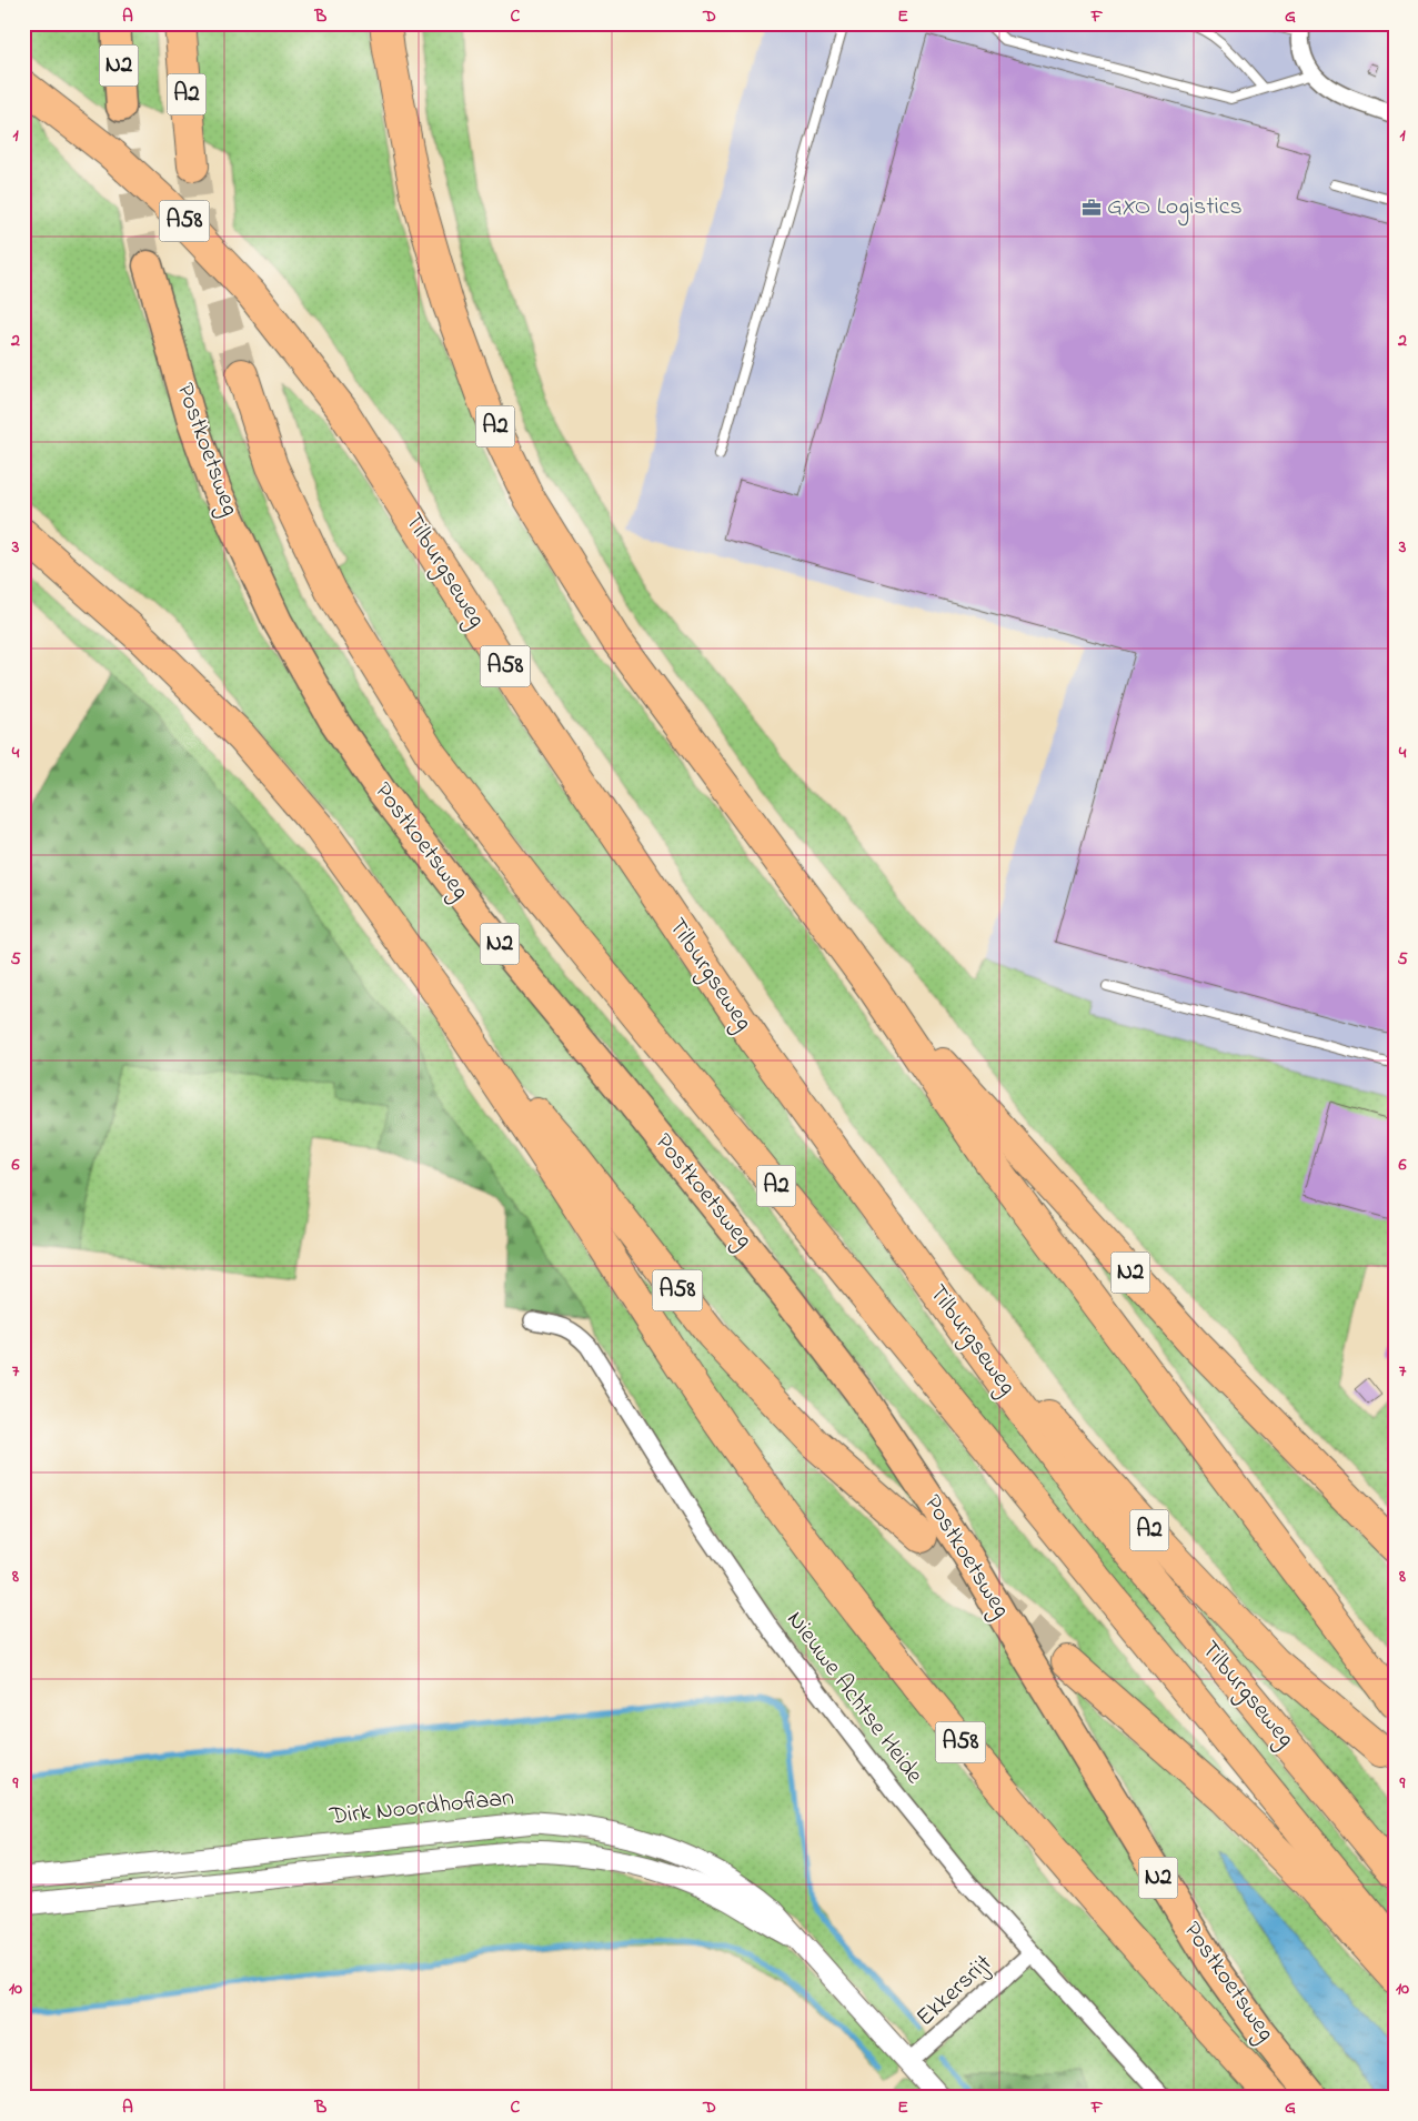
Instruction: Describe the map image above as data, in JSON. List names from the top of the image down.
{
  "streets": {
    "highway": [
      "N2",
      "A2",
      "A58",
      "Postkoetsweg",
      "Tilburgseweg"
    ],
    "street": ["Nieuwe Achtse Heide", "Dirk Noordhoflaan", "Ekkersrijt"]
  },
  "crossings": [
    ["N2", "A2"],
    ["A2", "Tilburgseweg"],
    ["Nieuwe Achtse Heide", "Ekkersrijt"],
    ["Dirk Noordhoflaan", "Ekkersrijt"]
  ],
  "places": {
    "office": ["GXO Logistics"]
  },
  "grid": {
    "columns": [
      "A",
      "B",
      "C",
      "D",
      "E",
      "F",
      "G"
    ],
    "rows": [
      "1",
      "2",
      "3",
      "4",
      "5",
      "6",
      "7",
      "8",
      "9",
      "10"
    ]
  }
}
